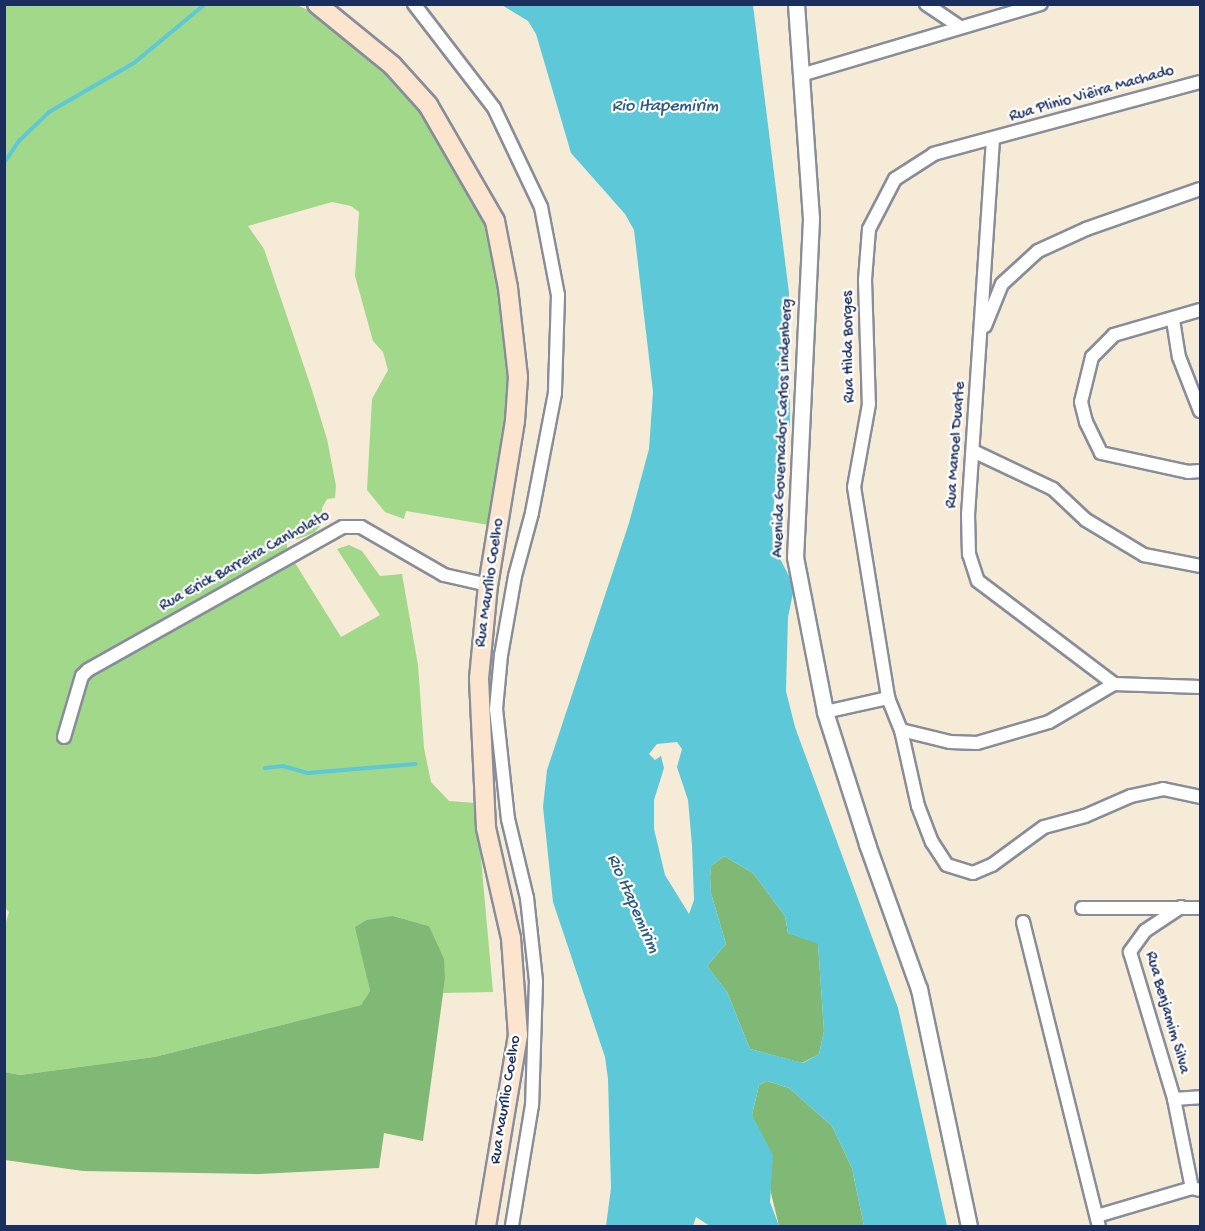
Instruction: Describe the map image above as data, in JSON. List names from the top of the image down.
{
  "streets": {
    "main road": ["Rua Maurílio Coelho"],
    "street": [
      "Rua Plinio Viêira Machado",
      "Rua Hilda Borges",
      "Avenida Governador Carlos Lindenberg",
      "Rua Manoel Duarte",
      "Rua Erick Barreira Canholato",
      "Rua Benjamim Silva"
    ]
  },
  "crossings": [
    ["Rua Plinio Viêira Machado", "Rua Hilda Borges"],
    ["Rua Plinio Viêira Machado", "Rua Manoel Duarte"],
    ["Rua Hilda Borges", "Rua Manoel Duarte"],
    ["Rua Erick Barreira Canholato", "Rua Maurílio Coelho"]
  ],
  "water": ["Rio Itapemirim"]
}
